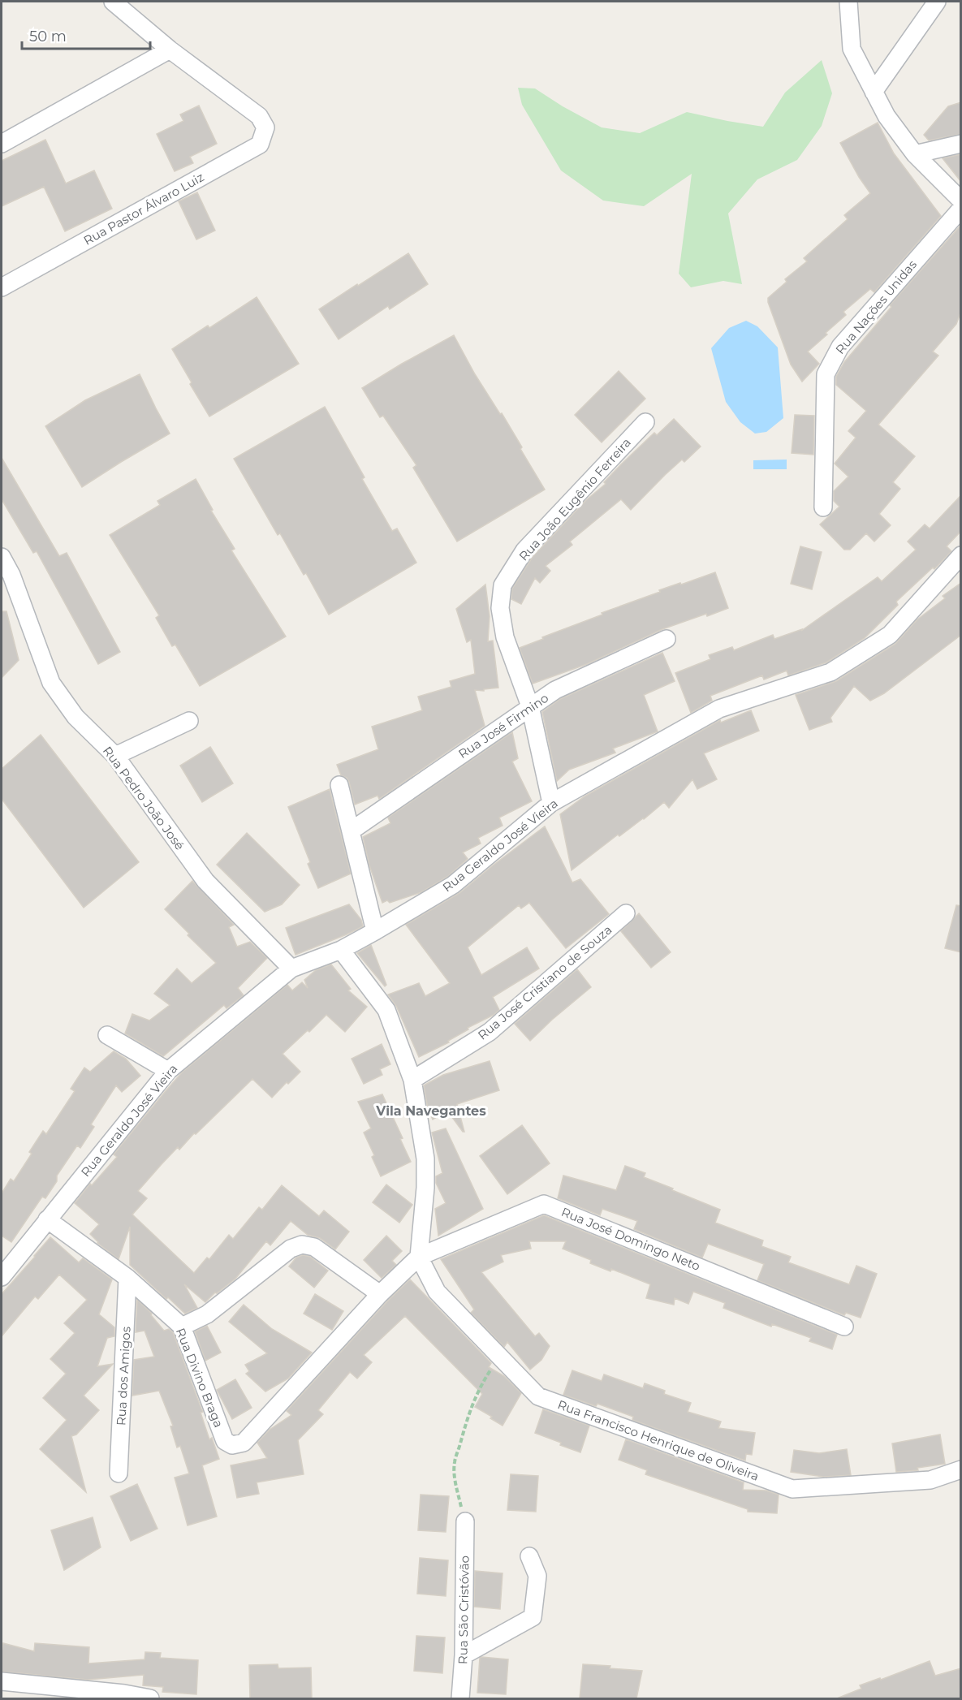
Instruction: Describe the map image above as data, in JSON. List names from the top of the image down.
{
  "streets": {
    "street": [
      "Rua Pastor Álvaro Luiz",
      "Rua Nações Unidas",
      "Rua João Eugênio Ferreira",
      "Rua José Firmino",
      "Rua Pedro João José",
      "Rua Geraldo José Vieira",
      "Rua José Cristiano de Souza",
      "Rua José Domingo Neto",
      "Rua dos Amigos",
      "Rua Divino Braga",
      "Rua Francisco Henrique de Oliveira",
      "Rua São Cristóvão"
    ]
  },
  "crossings": [
    ["Rua João Eugênio Ferreira", "Rua José Firmino"],
    ["Rua João Eugênio Ferreira", "Rua Geraldo José Vieira"],
    ["Rua Pedro João José", "Rua Geraldo José Vieira"],
    ["Rua Geraldo José Vieira", "Rua Divino Braga"],
    ["Rua José Domingo Neto", "Rua Divino Braga"],
    ["Rua José Domingo Neto", "Rua Francisco Henrique de Oliveira"],
    ["Rua dos Amigos", "Rua Divino Braga"],
    ["Rua Divino Braga", "Rua Francisco Henrique de Oliveira"]
  ],
  "districts": ["Vila Navegantes"],
  "scale_bar": "50 m"
}
